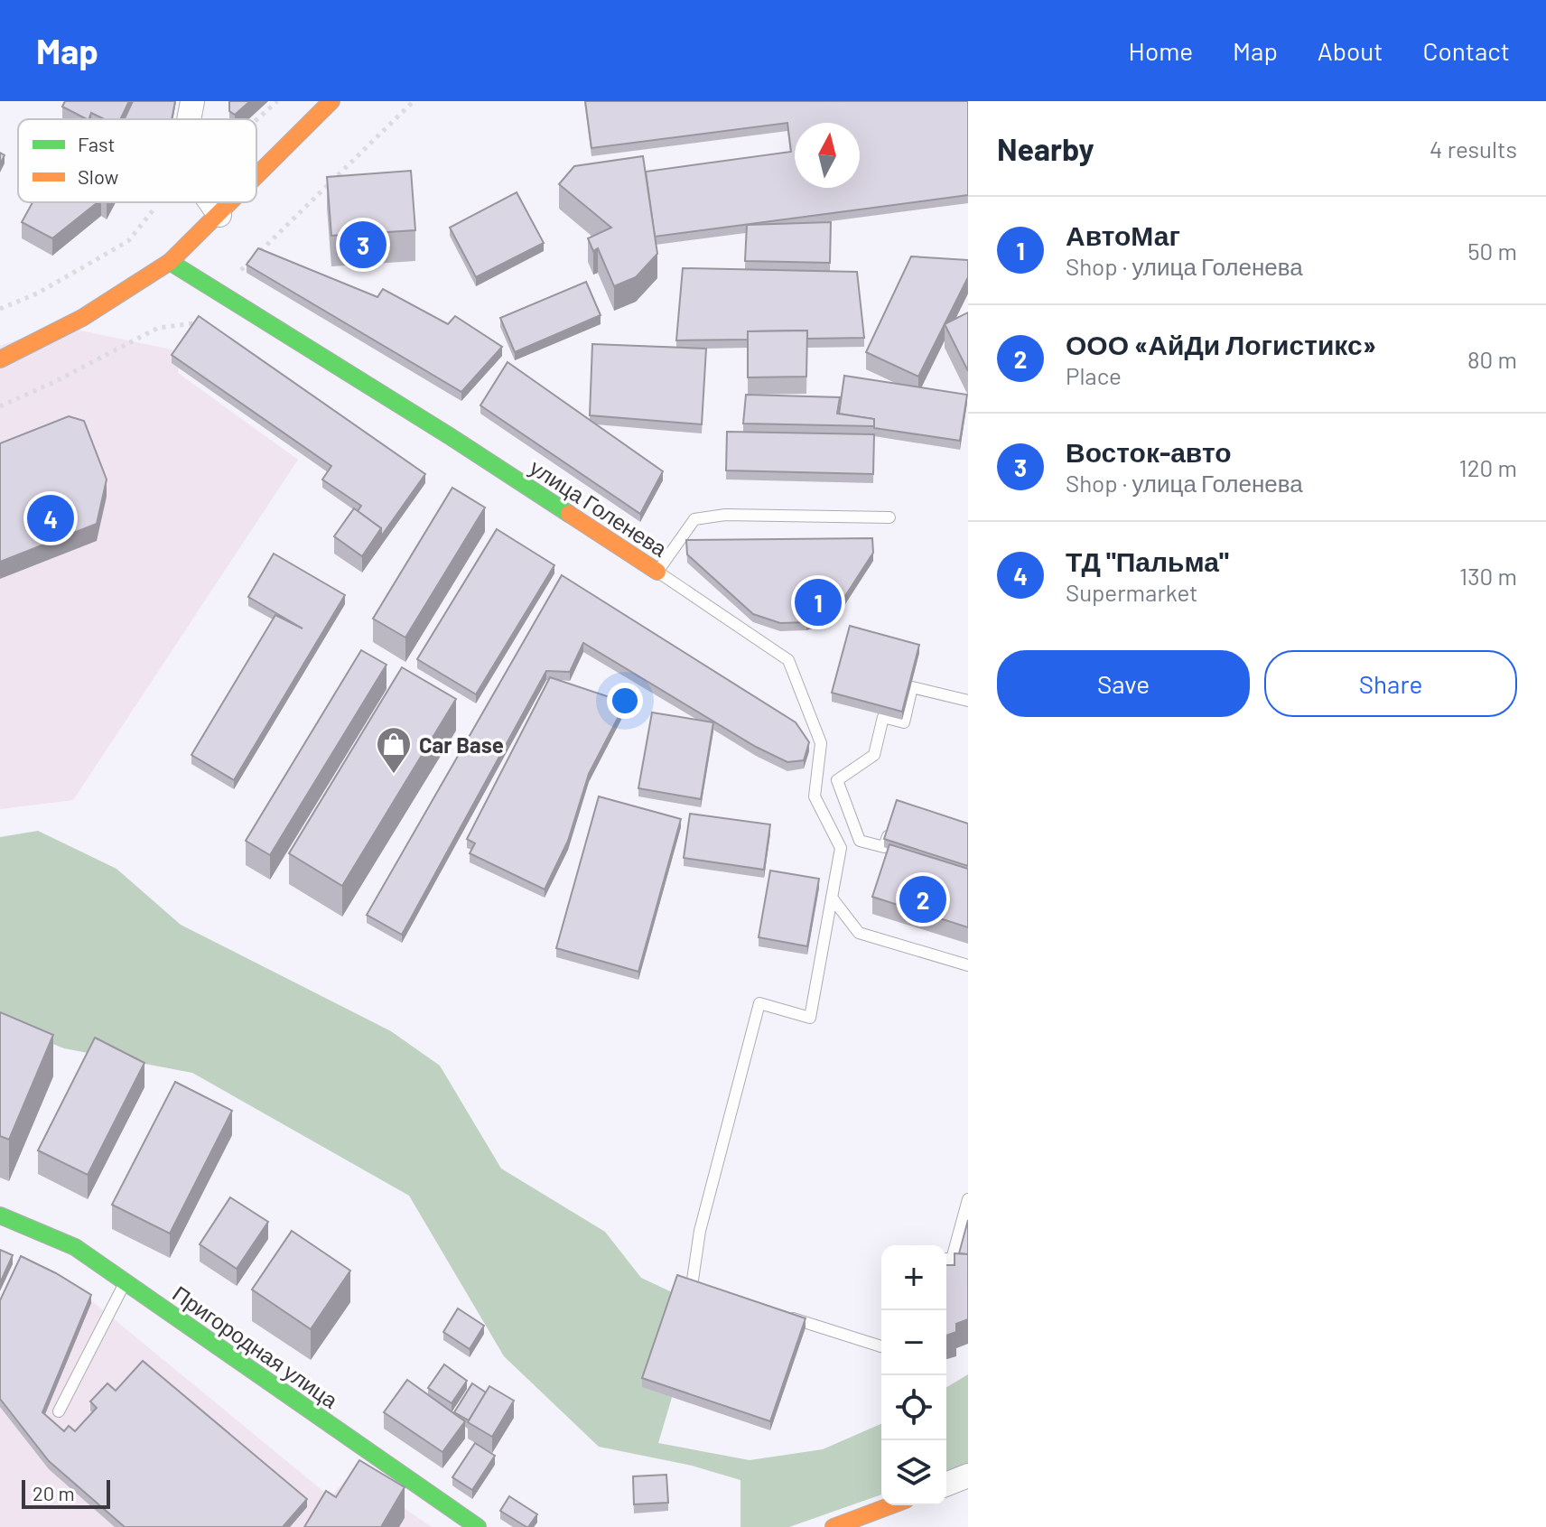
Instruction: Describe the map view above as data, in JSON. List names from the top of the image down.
{
  "streets": {
    "street": ["улица Голенева", "Пригородная улица"]
  },
  "places": {
    "shop": ["Car Base"]
  },
  "legend": ["Fast", "Slow"],
  "scale_bar": "20 m",
  "north": "top",
  "page": {
    "header": "Map",
    "nav": [
      "Home",
      "Map",
      "About",
      "Contact"
    ],
    "heading": ["Nearby", "4 results"],
    "list": [
      {
        "mark": "1",
        "name": "АвтоМаг",
        "note": "Shop · улица Голенева",
        "value": "50 m"
      },
      {
        "mark": "2",
        "name": "ООО «АйДи Логистикс»",
        "note": "Place",
        "value": "80 m"
      },
      {
        "mark": "3",
        "name": "Восток-авто",
        "note": "Shop · улица Голенева",
        "value": "120 m"
      },
      {
        "mark": "4",
        "name": "ТД \"Пальма\"",
        "note": "Supermarket",
        "value": "130 m"
      }
    ],
    "pins": [
      "3",
      "4",
      "1",
      "2"
    ],
    "buttons": ["Save", "Share"],
    "map_buttons": ["+", "−"],
    "scale": "20 m"
  }
}
